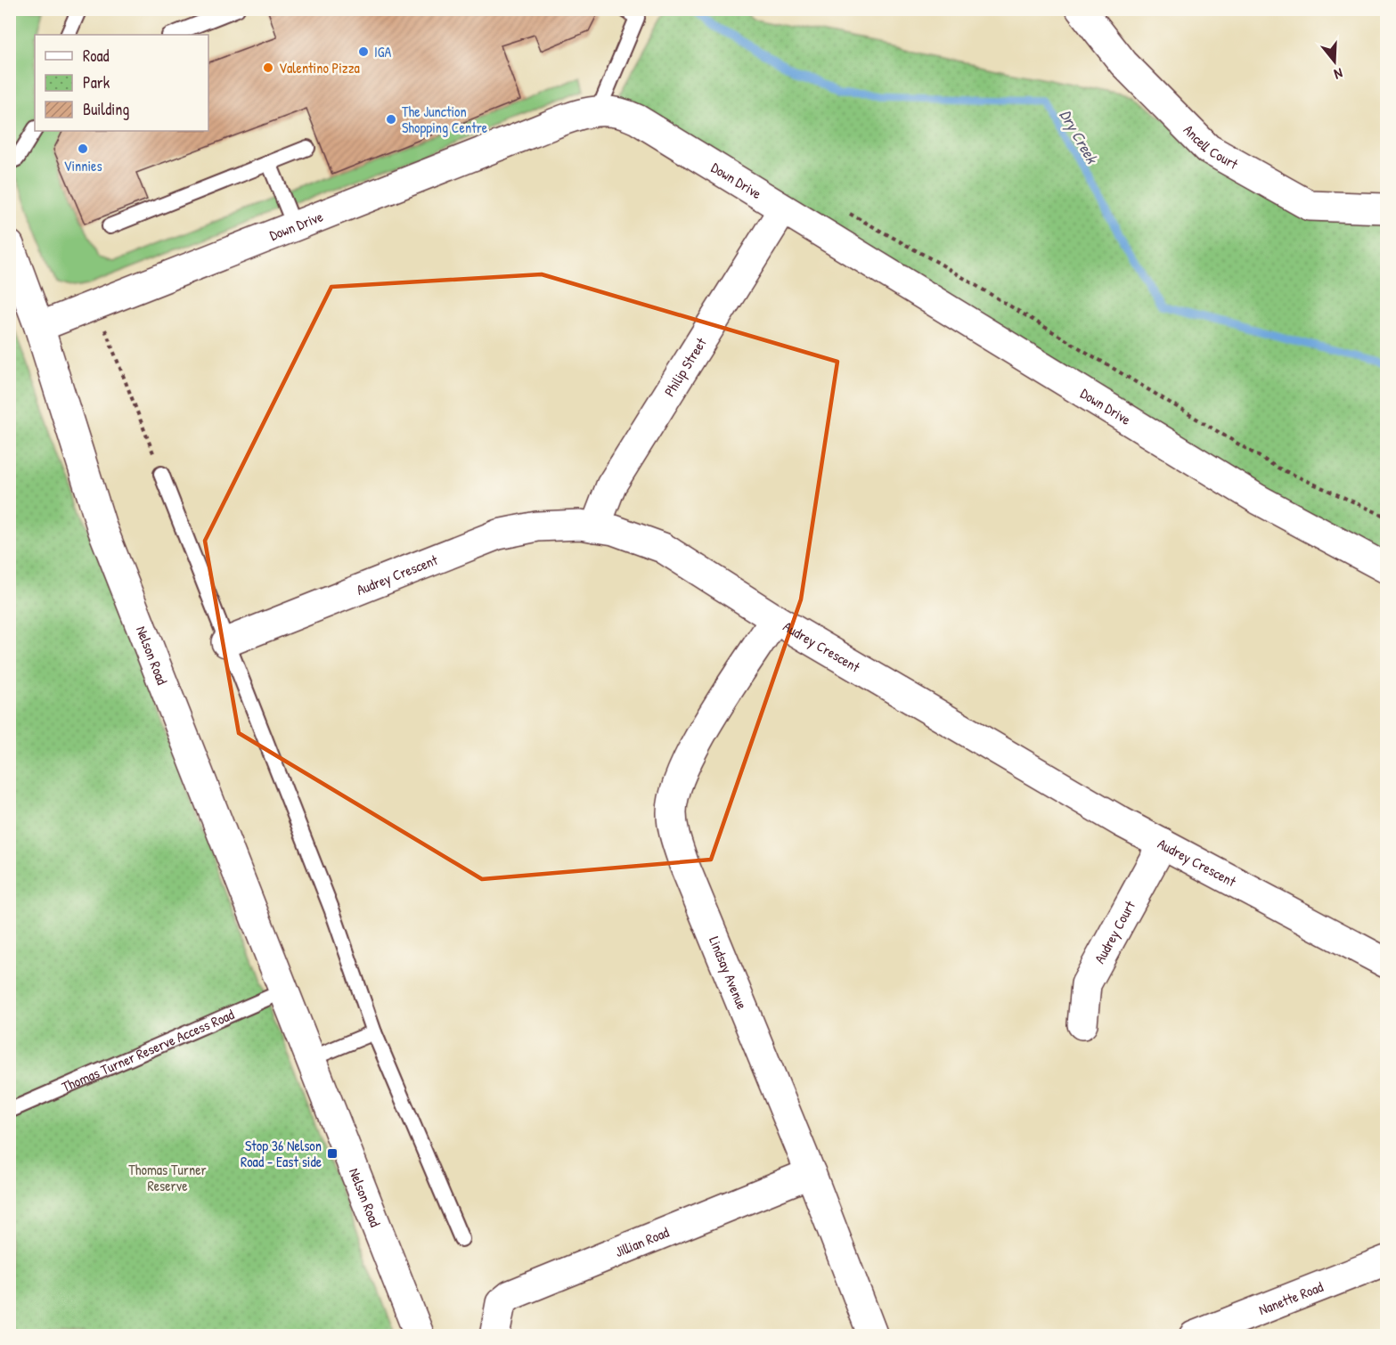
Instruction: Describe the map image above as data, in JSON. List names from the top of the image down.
{
  "streets": {
    "street": [
      "Ancell Court",
      "Down Drive",
      "Philip Street",
      "Audrey Crescent",
      "Nelson Road",
      "Audrey Court",
      "Lindsay Avenue",
      "Jillian Road",
      "Nanette Road"
    ],
    "lane": ["Thomas Turner Reserve Access Road"]
  },
  "crossings": [
    ["Down Drive", "Philip Street"],
    ["Down Drive", "Nelson Road"],
    ["Philip Street", "Audrey Crescent"],
    ["Audrey Crescent", "Audrey Court"],
    ["Audrey Crescent", "Lindsay Avenue"],
    ["Nelson Road", "Thomas Turner Reserve Access Road"],
    ["Lindsay Avenue", "Jillian Road"]
  ],
  "water": ["Dry Creek"],
  "parks": ["Thomas Turner Reserve"],
  "places": {
    "other": [
      "IGA",
      "Valentino Pizza",
      "The Junction Shopping Centre",
      "Vinnies"
    ],
    "transit": ["Stop 36 Nelson Road - East side"]
  },
  "legend": ["Road", "Park", "Building"],
  "north": "bottom"
}
